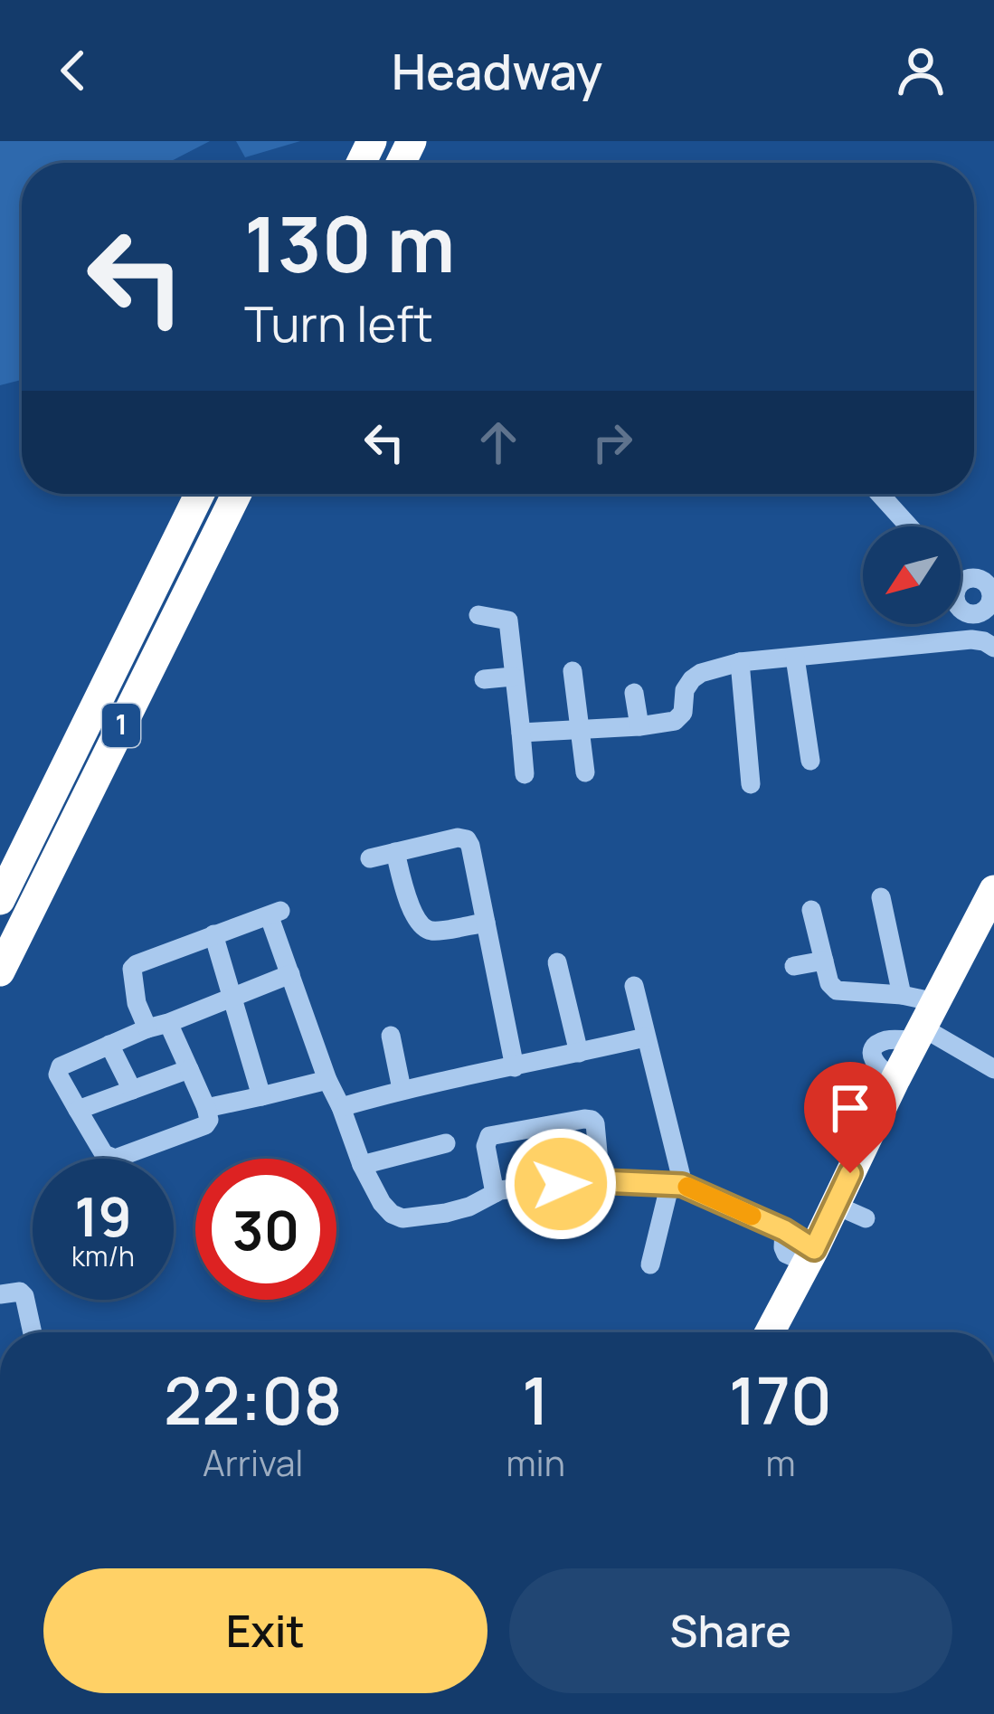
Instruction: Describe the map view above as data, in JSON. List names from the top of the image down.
{
  "streets": {
    "highway": ["1"]
  },
  "north": "bottom left",
  "page": {
    "header": "Headway",
    "turn": ["130 m", "Turn left"],
    "speed": "19 km/h",
    "limit": "30",
    "eta": [
      "22:08",
      "Arrival",
      "1",
      "min",
      "170",
      "m"
    ],
    "buttons": ["Exit", "Share"]
  }
}
